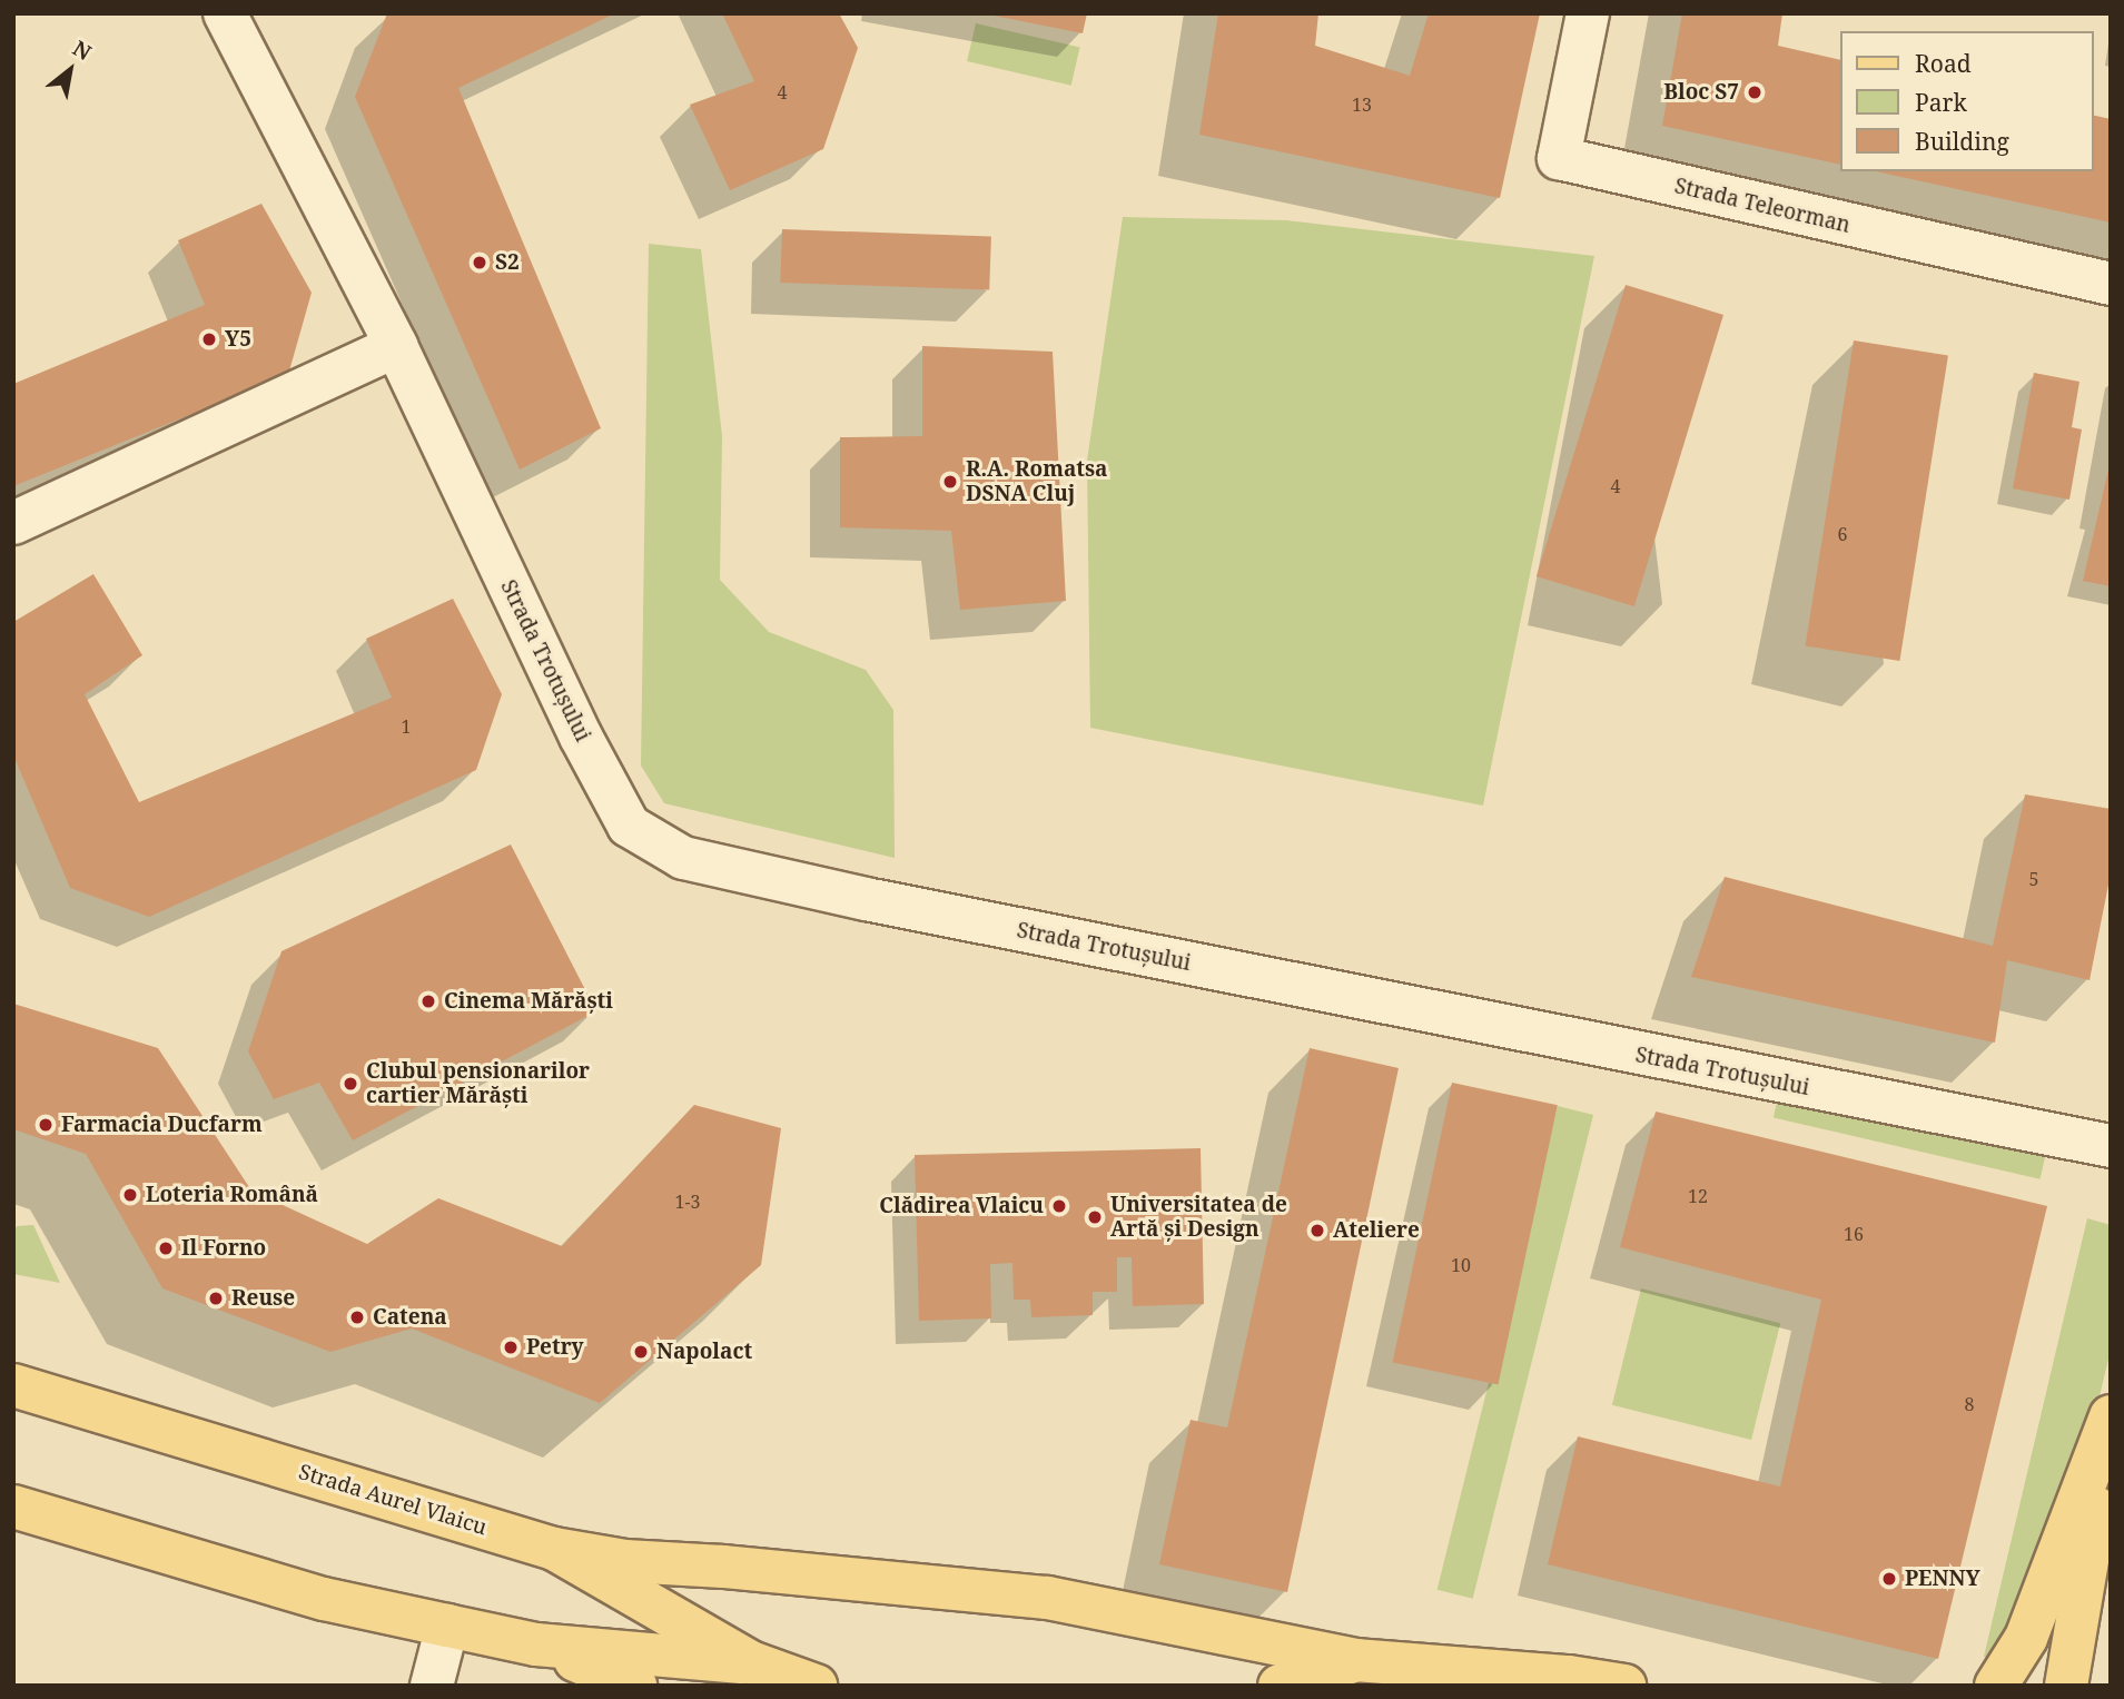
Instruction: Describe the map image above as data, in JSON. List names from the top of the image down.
{
  "streets": {
    "main road": ["Strada Aurel Vlaicu"],
    "street": ["Strada Teleorman", "Strada Trotușului"]
  },
  "places": [
    "Bloc S7",
    "S2",
    "Y5",
    "R.A. Romatsa DSNA Cluj",
    "Cinema Mărăști",
    "Clubul pensionarilor cartier Mărăști",
    "Farmacia Ducfarm",
    "Loteria Română",
    "Clădirea Vlaicu",
    "Universitatea de Artă și Design",
    "Ateliere",
    "Il Forno",
    "Reuse",
    "Catena",
    "Petry",
    "Napolact",
    "PENNY"
  ],
  "house_numbers": [
    "4",
    "13",
    "4",
    "6",
    "1",
    "5",
    "12",
    "1-3",
    "16",
    "10",
    "8"
  ],
  "legend": ["Road", "Park", "Building"],
  "north": "top right"
}
